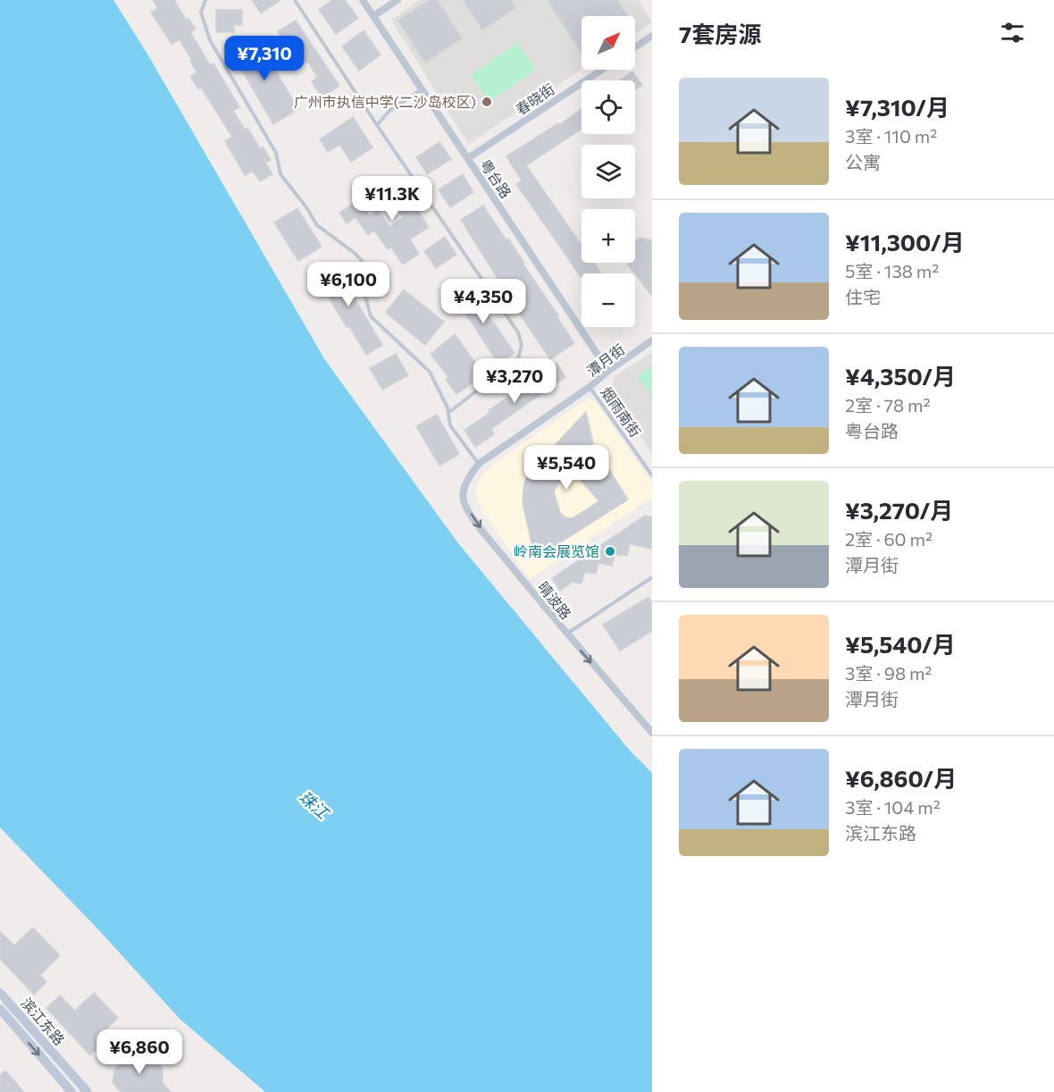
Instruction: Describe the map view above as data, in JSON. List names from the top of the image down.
{
  "streets": {
    "main road": ["滨江东路"],
    "street": [
      "春晓街",
      "粤台路",
      "潭月街",
      "晴波路"
    ],
    "lane": ["烟雨南街"]
  },
  "crossings": [
    ["春晓街", "粤台路"],
    ["粤台路", "潭月街"],
    ["潭月街", "烟雨南街"],
    ["潭月街", "晴波路"]
  ],
  "one_way": ["晴波路"],
  "water": ["珠江"],
  "places": ["广州市执信中学(二沙岛校区)", "岭南会展览馆"],
  "north": "top right",
  "page": {
    "heading": "7套房源",
    "map_buttons": ["+", "−"],
    "price": [
      "¥7,310",
      "¥11.3K",
      "¥6,100",
      "¥4,350",
      "¥3,270",
      "¥5,540",
      "¥6,860"
    ],
    "list": [
      {
        "name": "¥7,310/月",
        "note": "3室 · 110 m² · 公寓"
      },
      {
        "name": "¥11,300/月",
        "note": "5室 · 138 m² · 住宅"
      },
      {
        "name": "¥4,350/月",
        "note": "2室 · 78 m² · 粤台路"
      },
      {
        "name": "¥3,270/月",
        "note": "2室 · 60 m² · 潭月街"
      },
      {
        "name": "¥5,540/月",
        "note": "3室 · 98 m² · 潭月街"
      },
      {
        "name": "¥6,860/月",
        "note": "3室 · 104 m² · 滨江东路"
      }
    ]
  }
}
